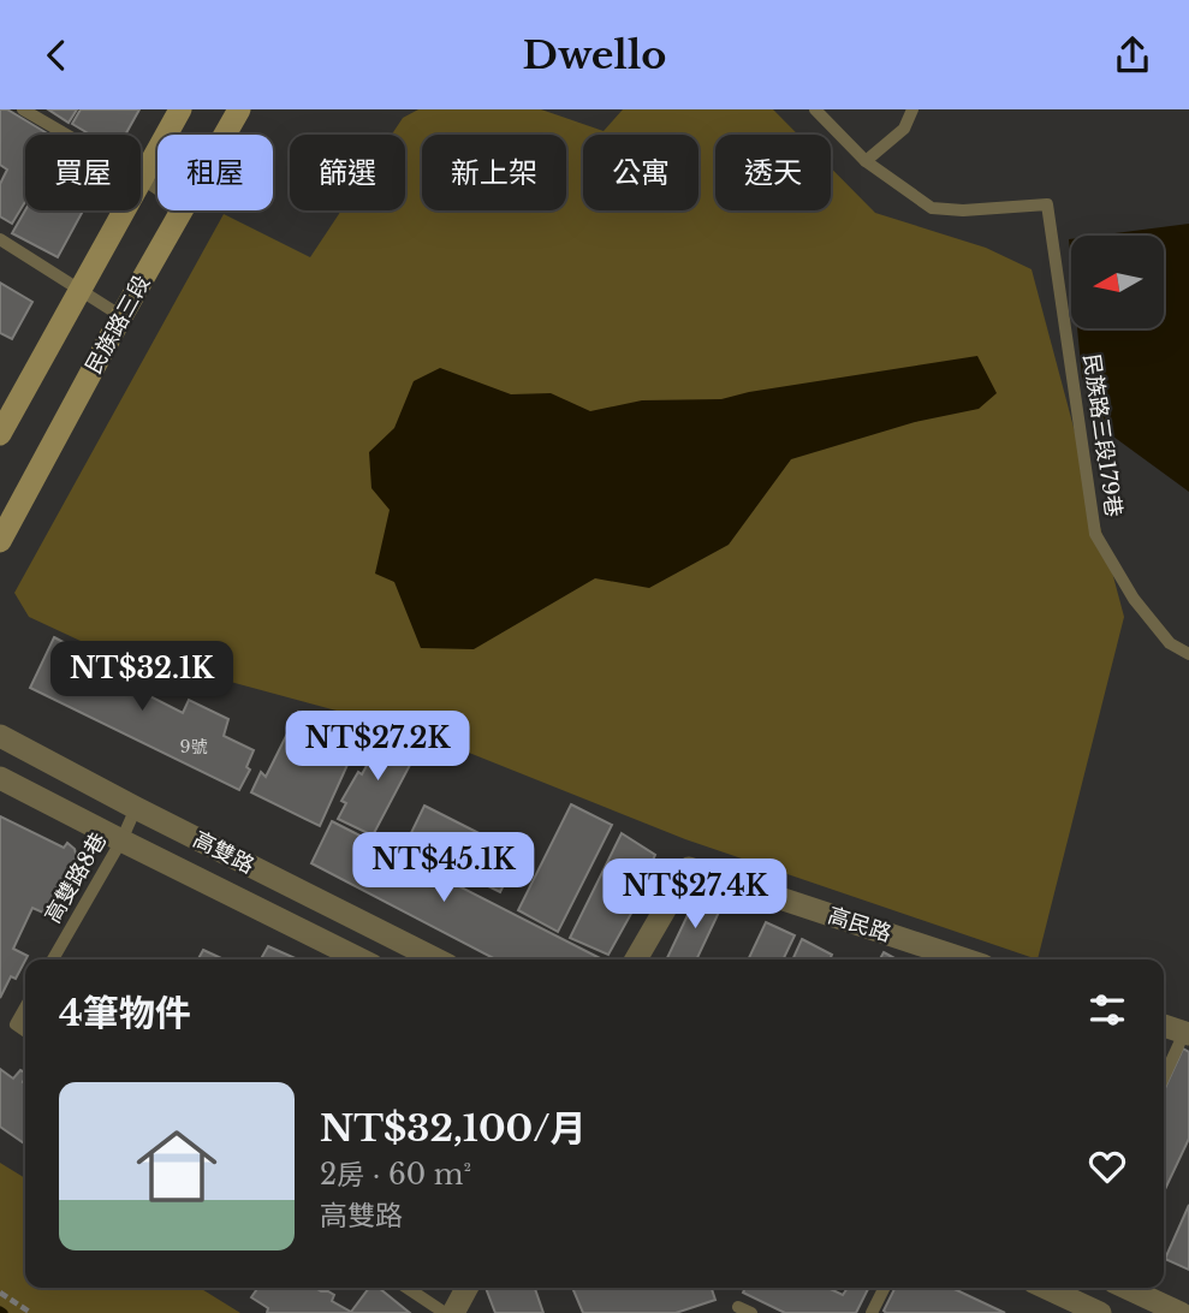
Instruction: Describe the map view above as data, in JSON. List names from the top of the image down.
{
  "streets": {
    "main road": ["民族路三段"],
    "street": ["高雙路", "高民路"],
    "lane": ["民族路三段179巷", "高雙路8巷"]
  },
  "crossings": [
    ["高雙路", "高雙路8巷"]
  ],
  "house_numbers": ["9號"],
  "north": "left",
  "page": {
    "header": "Dwello",
    "chip": [
      "買屋",
      "租屋",
      "篩選",
      "新上架",
      "公寓",
      "透天"
    ],
    "price": [
      "NT$32.1K",
      "NT$27.2K",
      "NT$45.1K",
      "NT$27.4K"
    ],
    "heading": "4筆物件",
    "list": [
      {
        "name": "NT$32,100/月",
        "note": "2房 · 60 m² · 高雙路"
      }
    ]
  }
}
